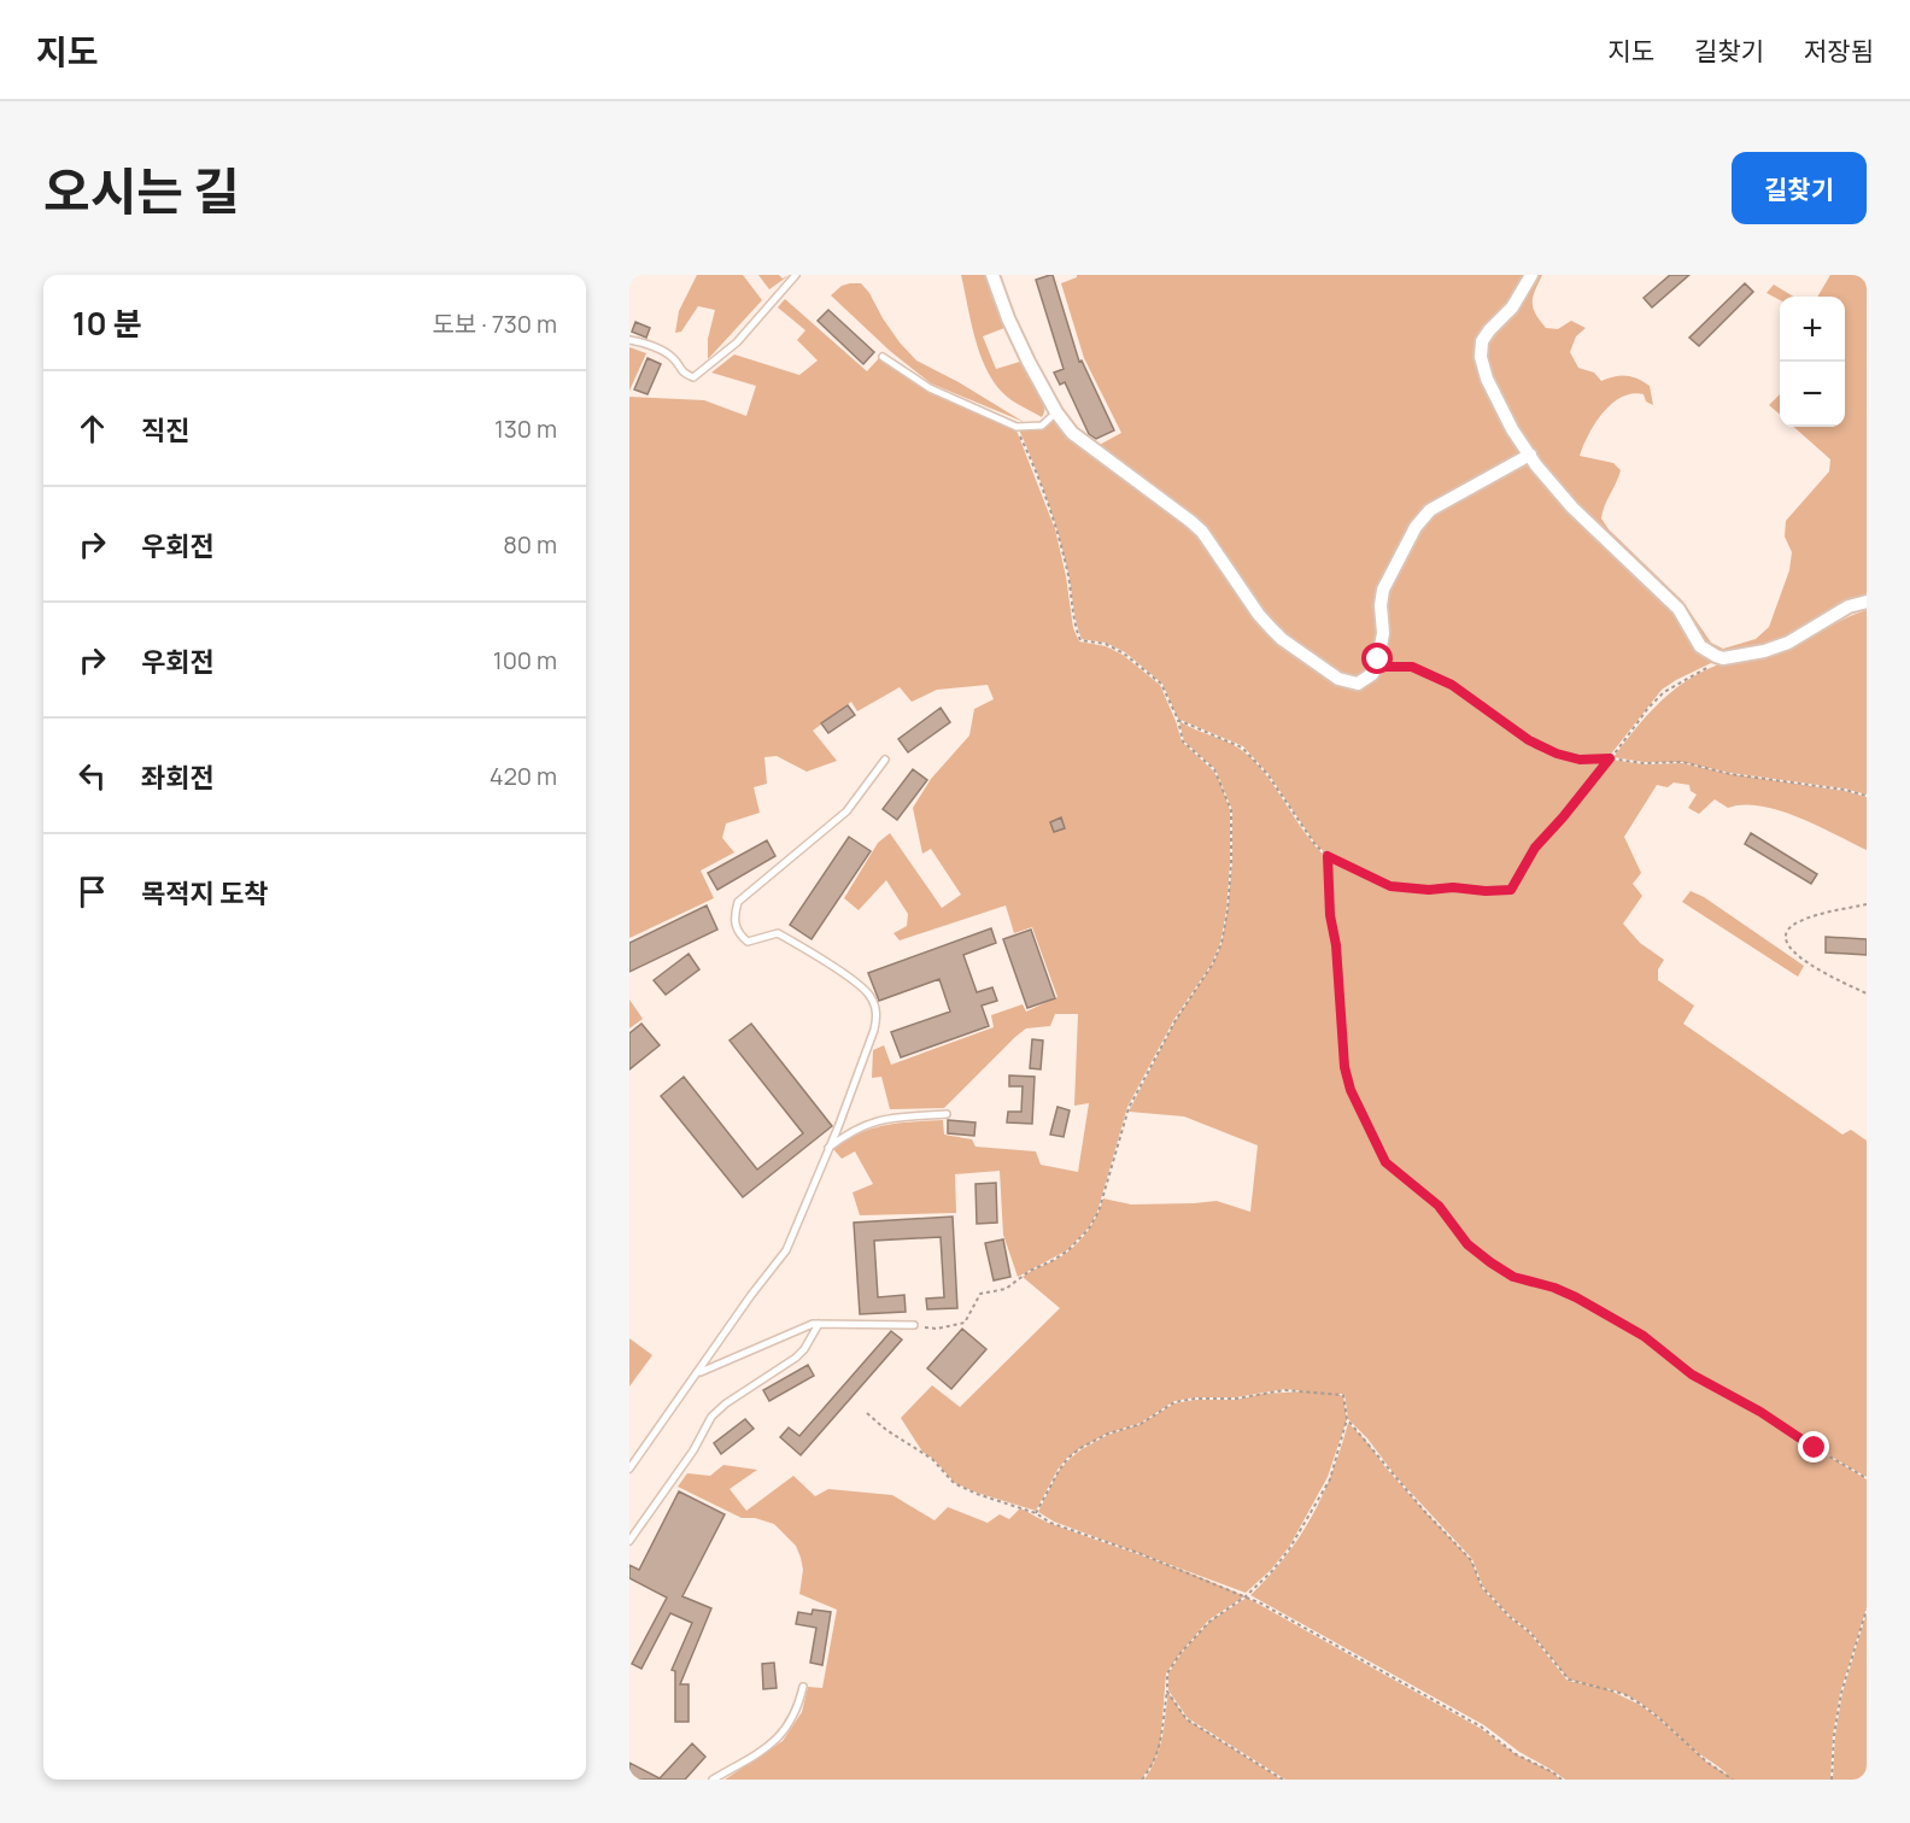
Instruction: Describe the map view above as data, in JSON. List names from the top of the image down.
{
  "page": {
    "header": "지도",
    "nav": ["지도", "길찾기", "저장됨"],
    "title": "오시는 길",
    "buttons": "길찾기",
    "heading": ["10 분", "도보 · 730 m"],
    "map_buttons": ["+", "−"],
    "list": [
      ["직진", "130 m"],
      ["우회전", "80 m"],
      ["우회전", "100 m"],
      ["좌회전", "420 m"],
      "목적지 도착"
    ]
  }
}
